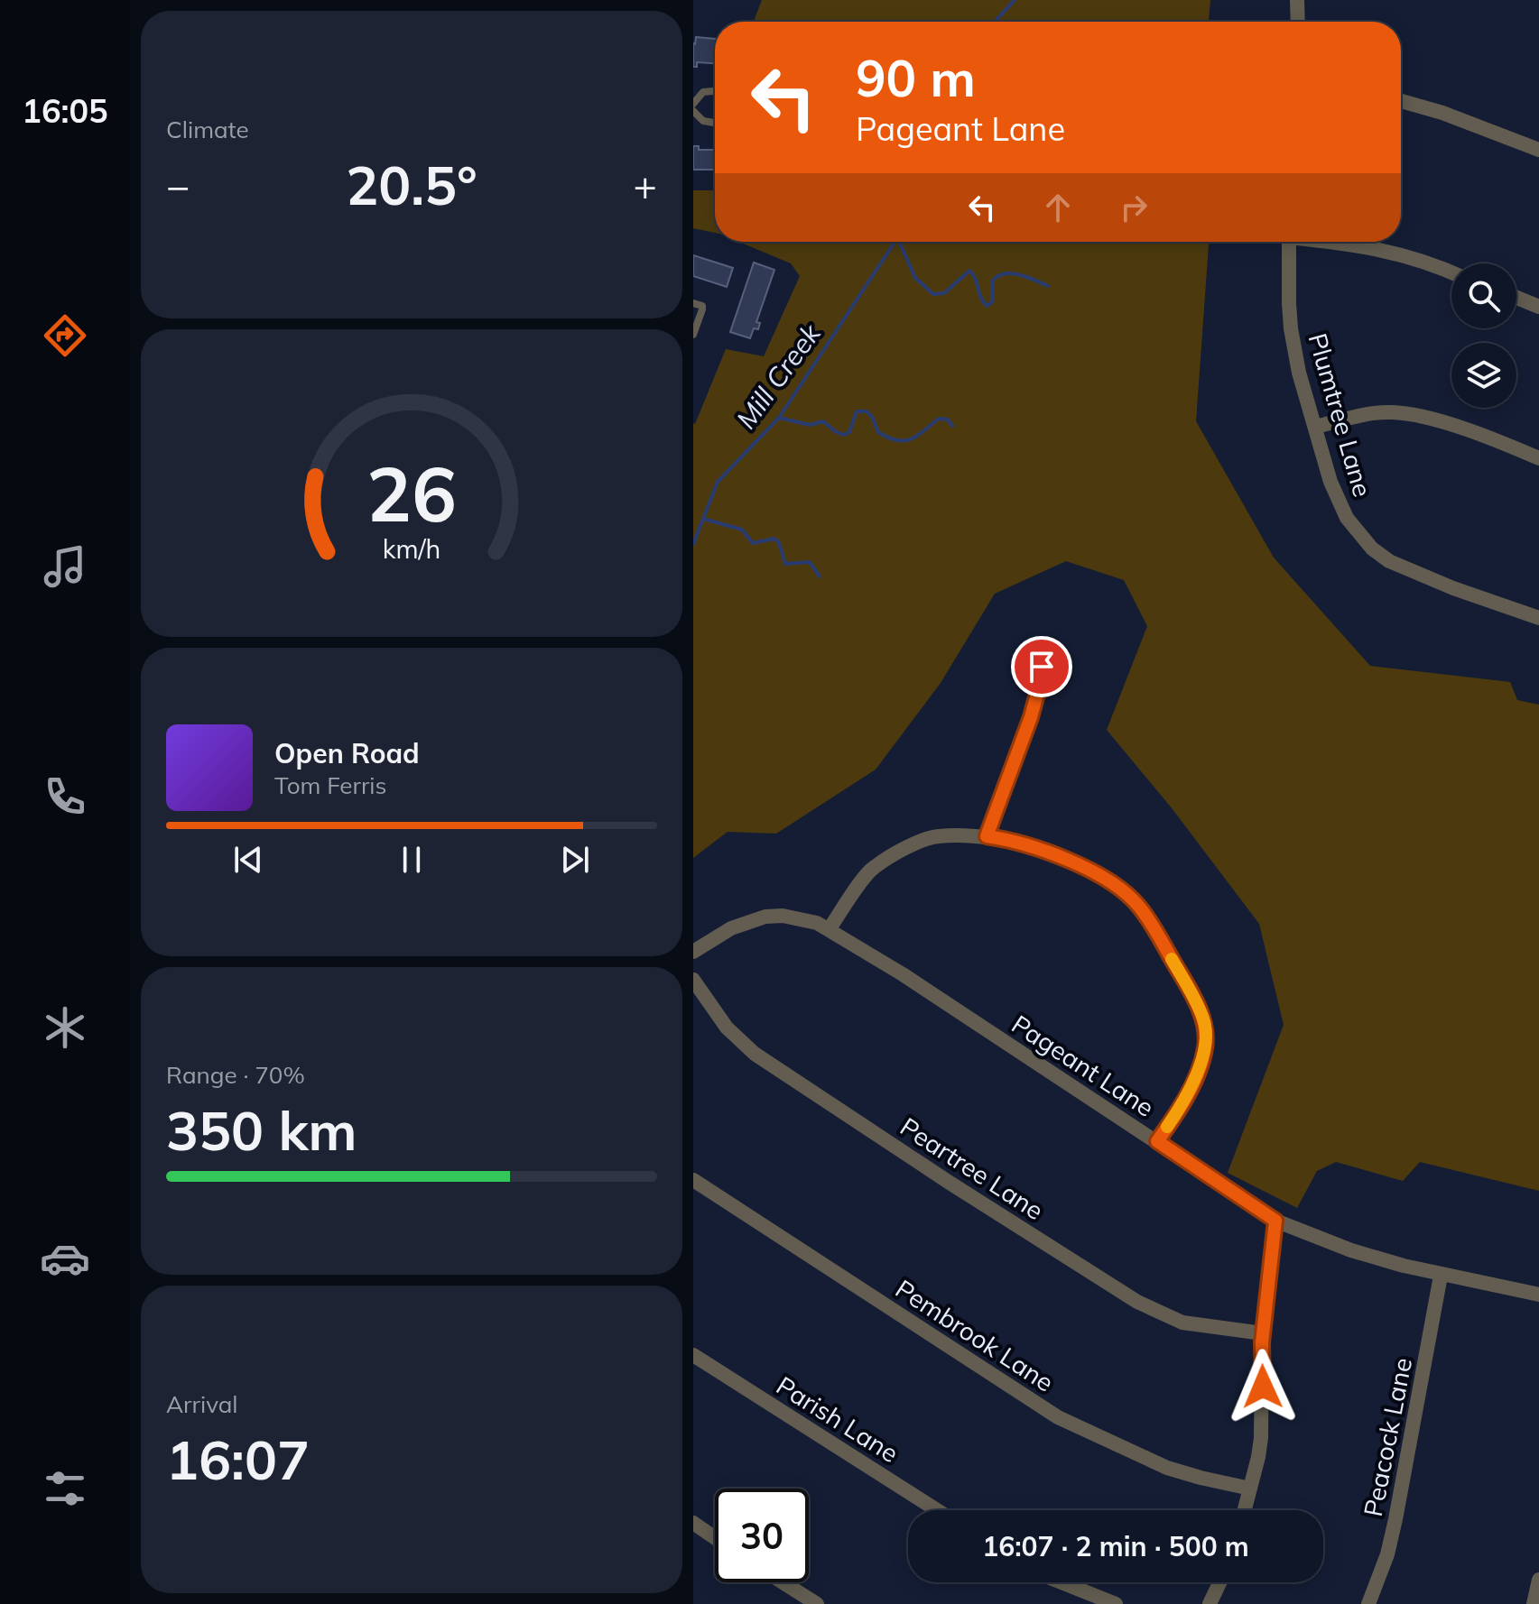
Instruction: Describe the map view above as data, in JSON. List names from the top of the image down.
{
  "streets": {
    "street": [
      "Plumtree Lane",
      "Pageant Lane",
      "Peartree Lane",
      "Pembrook Lane",
      "Parish Lane",
      "Peacock Lane"
    ]
  },
  "crossings": [
    ["Pageant Lane", "Peacock Lane"]
  ],
  "water": ["Mill Creek"],
  "page": {
    "tabs": "16:05",
    "tile": [
      "Climate",
      ["Range · 70%", "350 km"],
      ["Arrival", "16:07"]
    ],
    "turn": ["90 m", "Pageant Lane"],
    "heat": ["−", "20.5°", "+"],
    "song": ["Open Road", "Tom Ferris"],
    "limit": "30",
    "trip": "16:07 · 2 min · 500 m",
    "gauge": ["26", "km/h"]
  }
}
